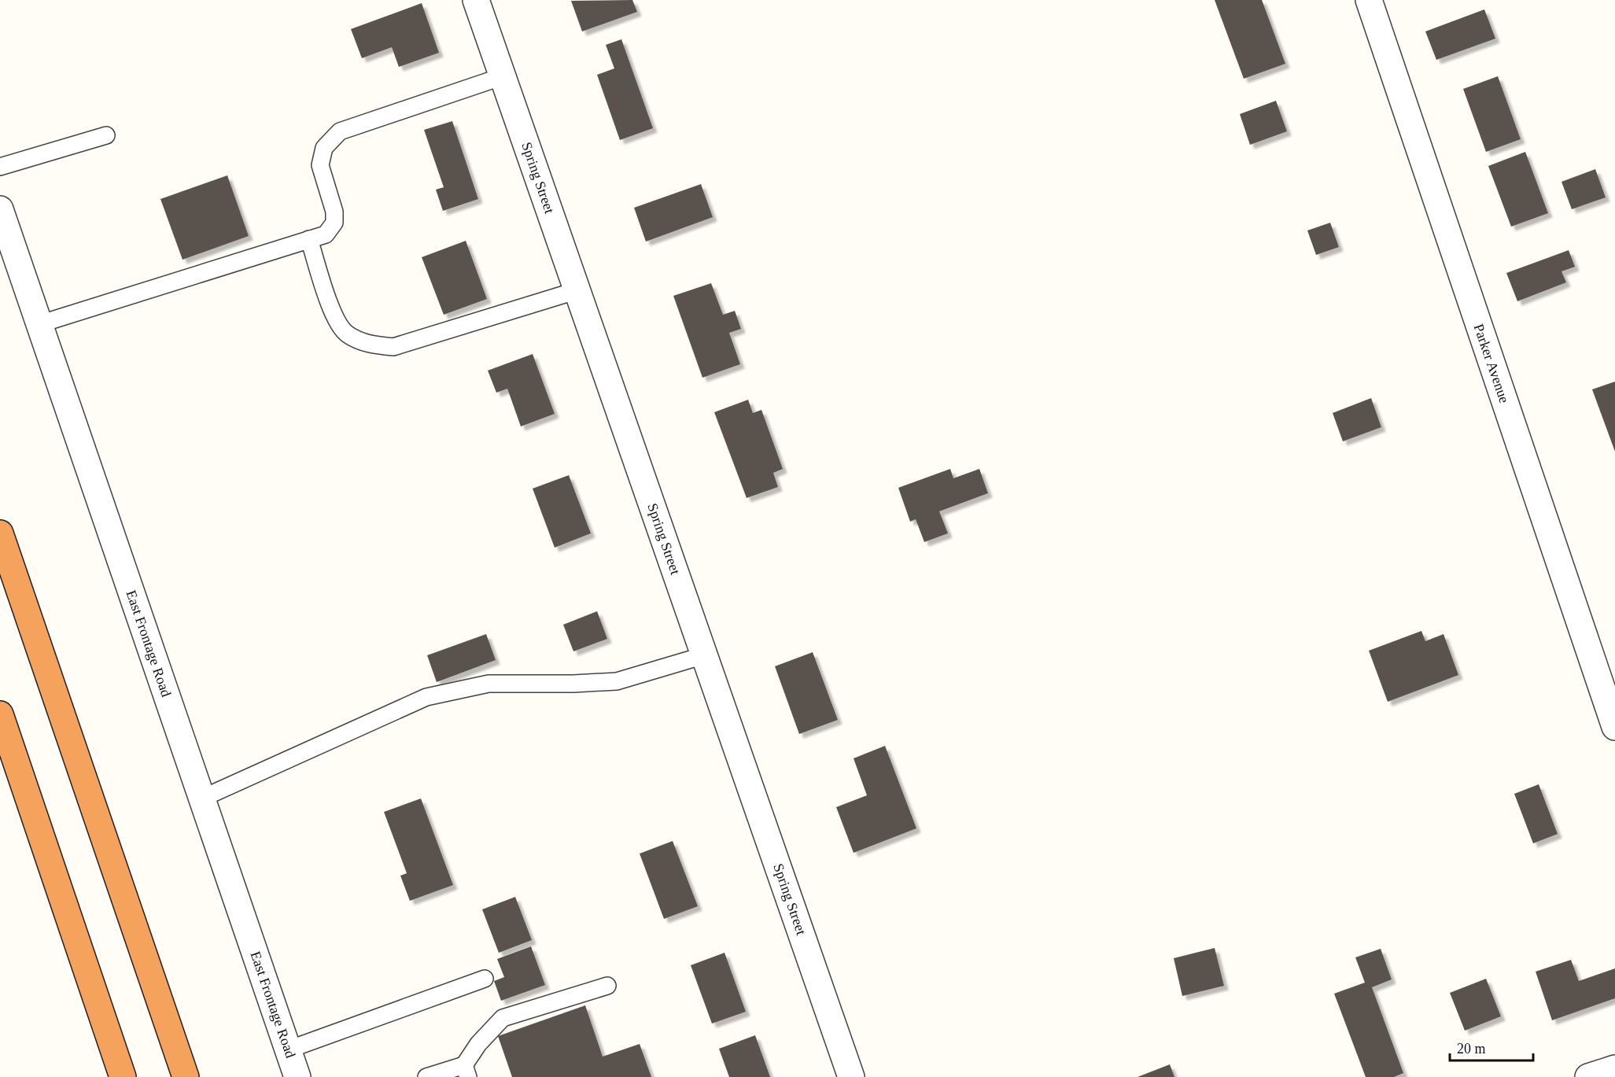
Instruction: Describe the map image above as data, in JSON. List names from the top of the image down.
{
  "streets": {
    "street": ["Spring Street", "Parker Avenue", "East Frontage Road"]
  },
  "scale_bar": "20 m"
}
